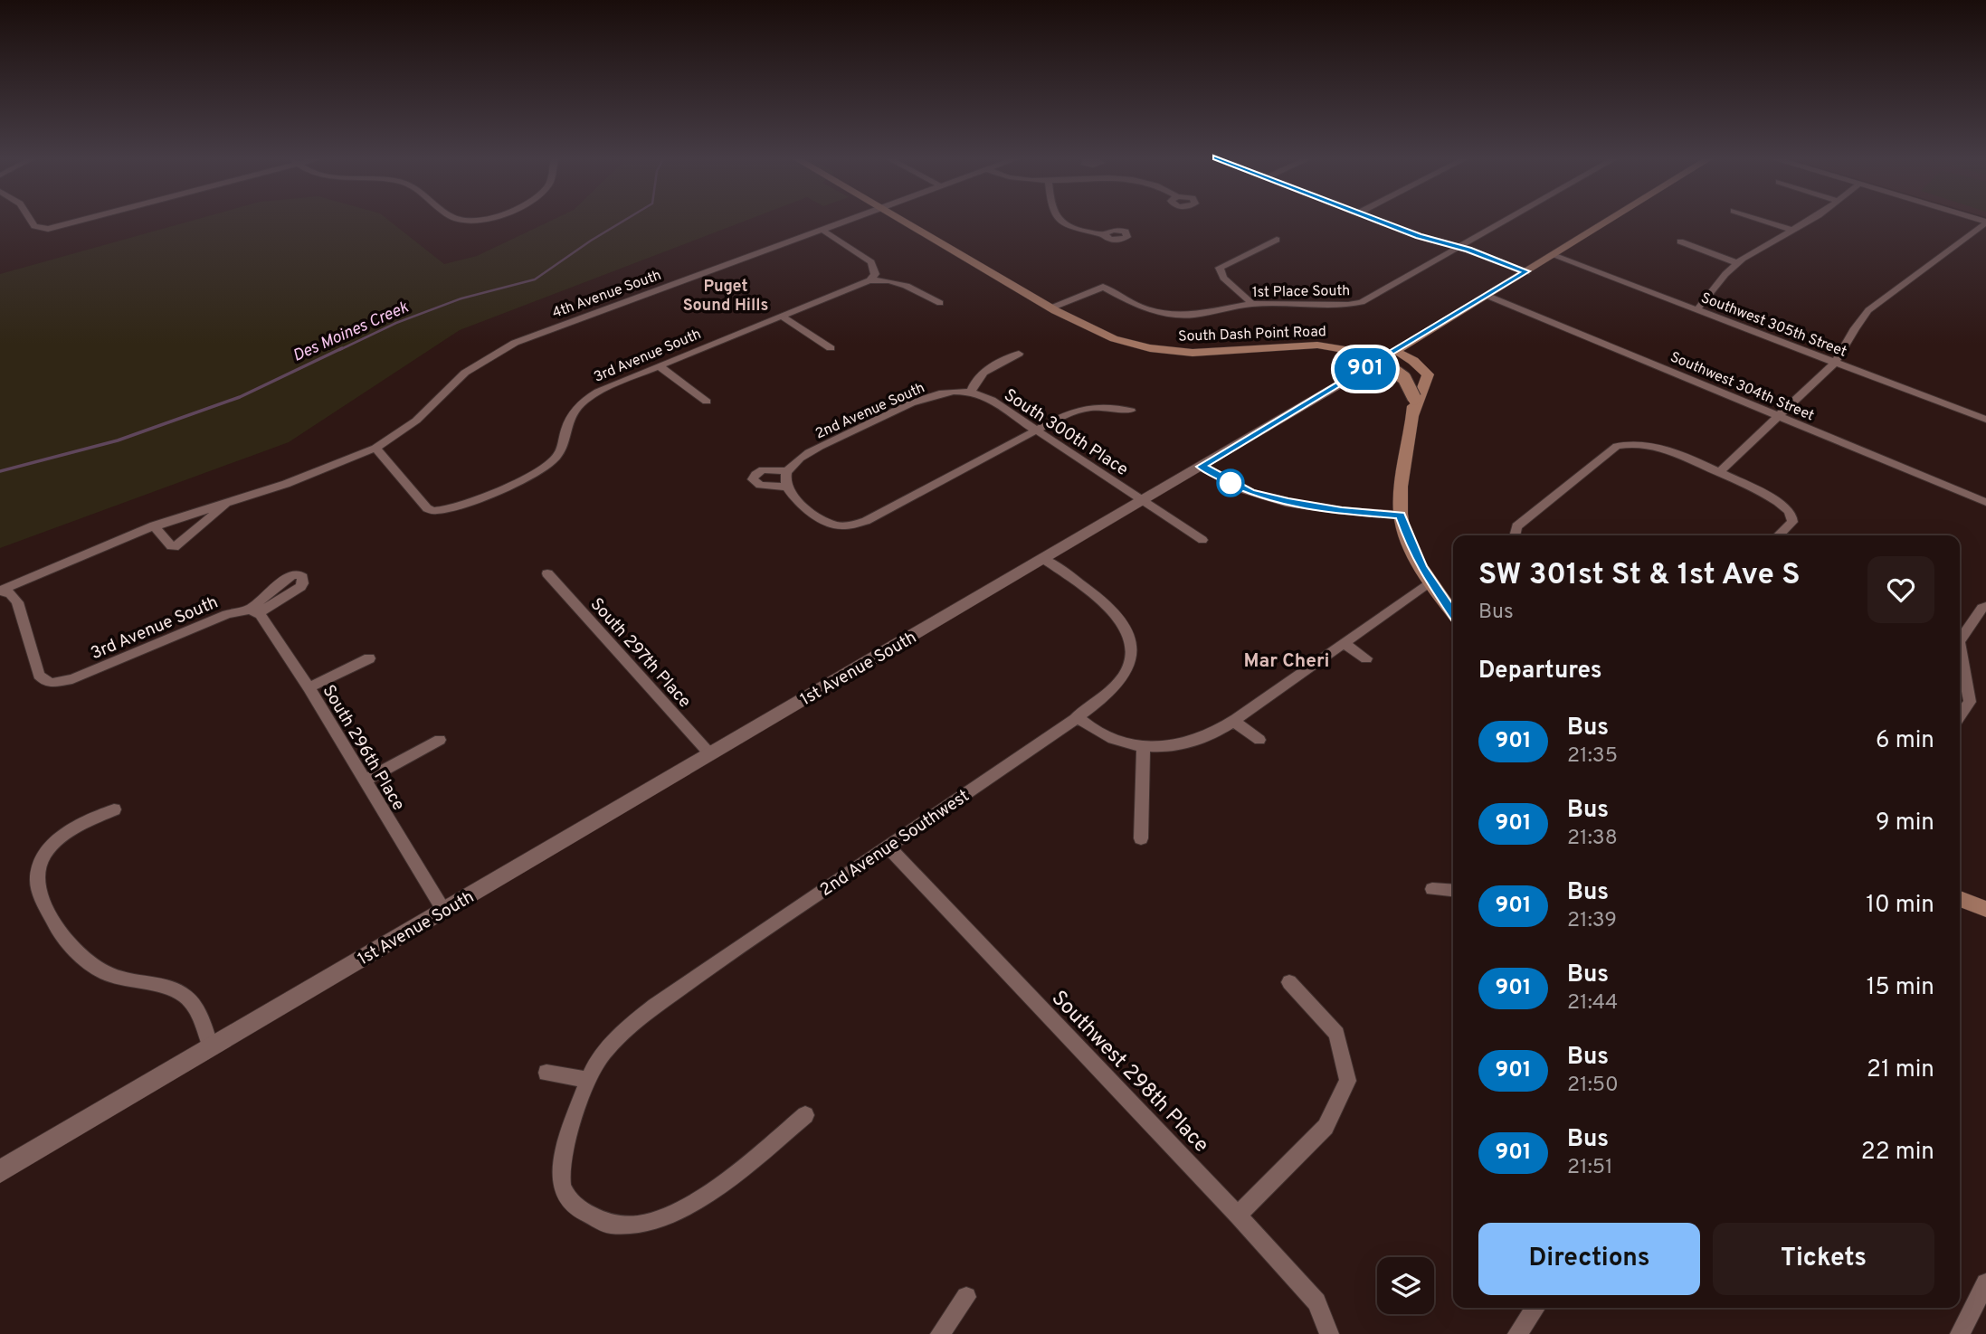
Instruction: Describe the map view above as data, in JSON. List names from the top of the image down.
{
  "streets": {
    "main road": ["South Dash Point Road", "1st Avenue South"],
    "street": [
      "1st Place South",
      "4th Avenue South",
      "Southwest 305th Street",
      "3rd Avenue South",
      "Southwest 304th Street",
      "2nd Avenue South",
      "South 300th Place",
      "South 297th Place",
      "South 296th Place",
      "2nd Avenue Southwest",
      "Southwest 298th Place"
    ]
  },
  "crossings": [
    ["1st Place South", "South Dash Point Road"],
    ["4th Avenue South", "3rd Avenue South"],
    ["Southwest 305th Street", "1st Avenue South"],
    ["3rd Avenue South", "South 296th Place"],
    ["Southwest 304th Street", "1st Avenue South"],
    ["2nd Avenue South", "South 300th Place"],
    ["South 300th Place", "1st Avenue South"],
    ["South 297th Place", "1st Avenue South"],
    ["1st Avenue South", "South 296th Place"],
    ["1st Avenue South", "2nd Avenue Southwest"],
    ["2nd Avenue Southwest", "Southwest 298th Place"]
  ],
  "districts": ["Puget Sound Hills", "Mar Cheri"],
  "water": ["Des Moines Creek"],
  "lines": ["bus line 901"],
  "page": {
    "on_map": "901",
    "heading": [
      ["SW 301st St & 1st Ave S", "Bus"],
      "Departures"
    ],
    "list": [
      {
        "mark": "901",
        "name": "Bus",
        "note": "21:35",
        "value": "6 min"
      },
      {
        "mark": "901",
        "name": "Bus",
        "note": "21:38",
        "value": "9 min"
      },
      {
        "mark": "901",
        "name": "Bus",
        "note": "21:39",
        "value": "10 min"
      },
      {
        "mark": "901",
        "name": "Bus",
        "note": "21:44",
        "value": "15 min"
      },
      {
        "mark": "901",
        "name": "Bus",
        "note": "21:50",
        "value": "21 min"
      },
      {
        "mark": "901",
        "name": "Bus",
        "note": "21:51",
        "value": "22 min"
      }
    ],
    "buttons": ["Directions", "Tickets"]
  }
}
